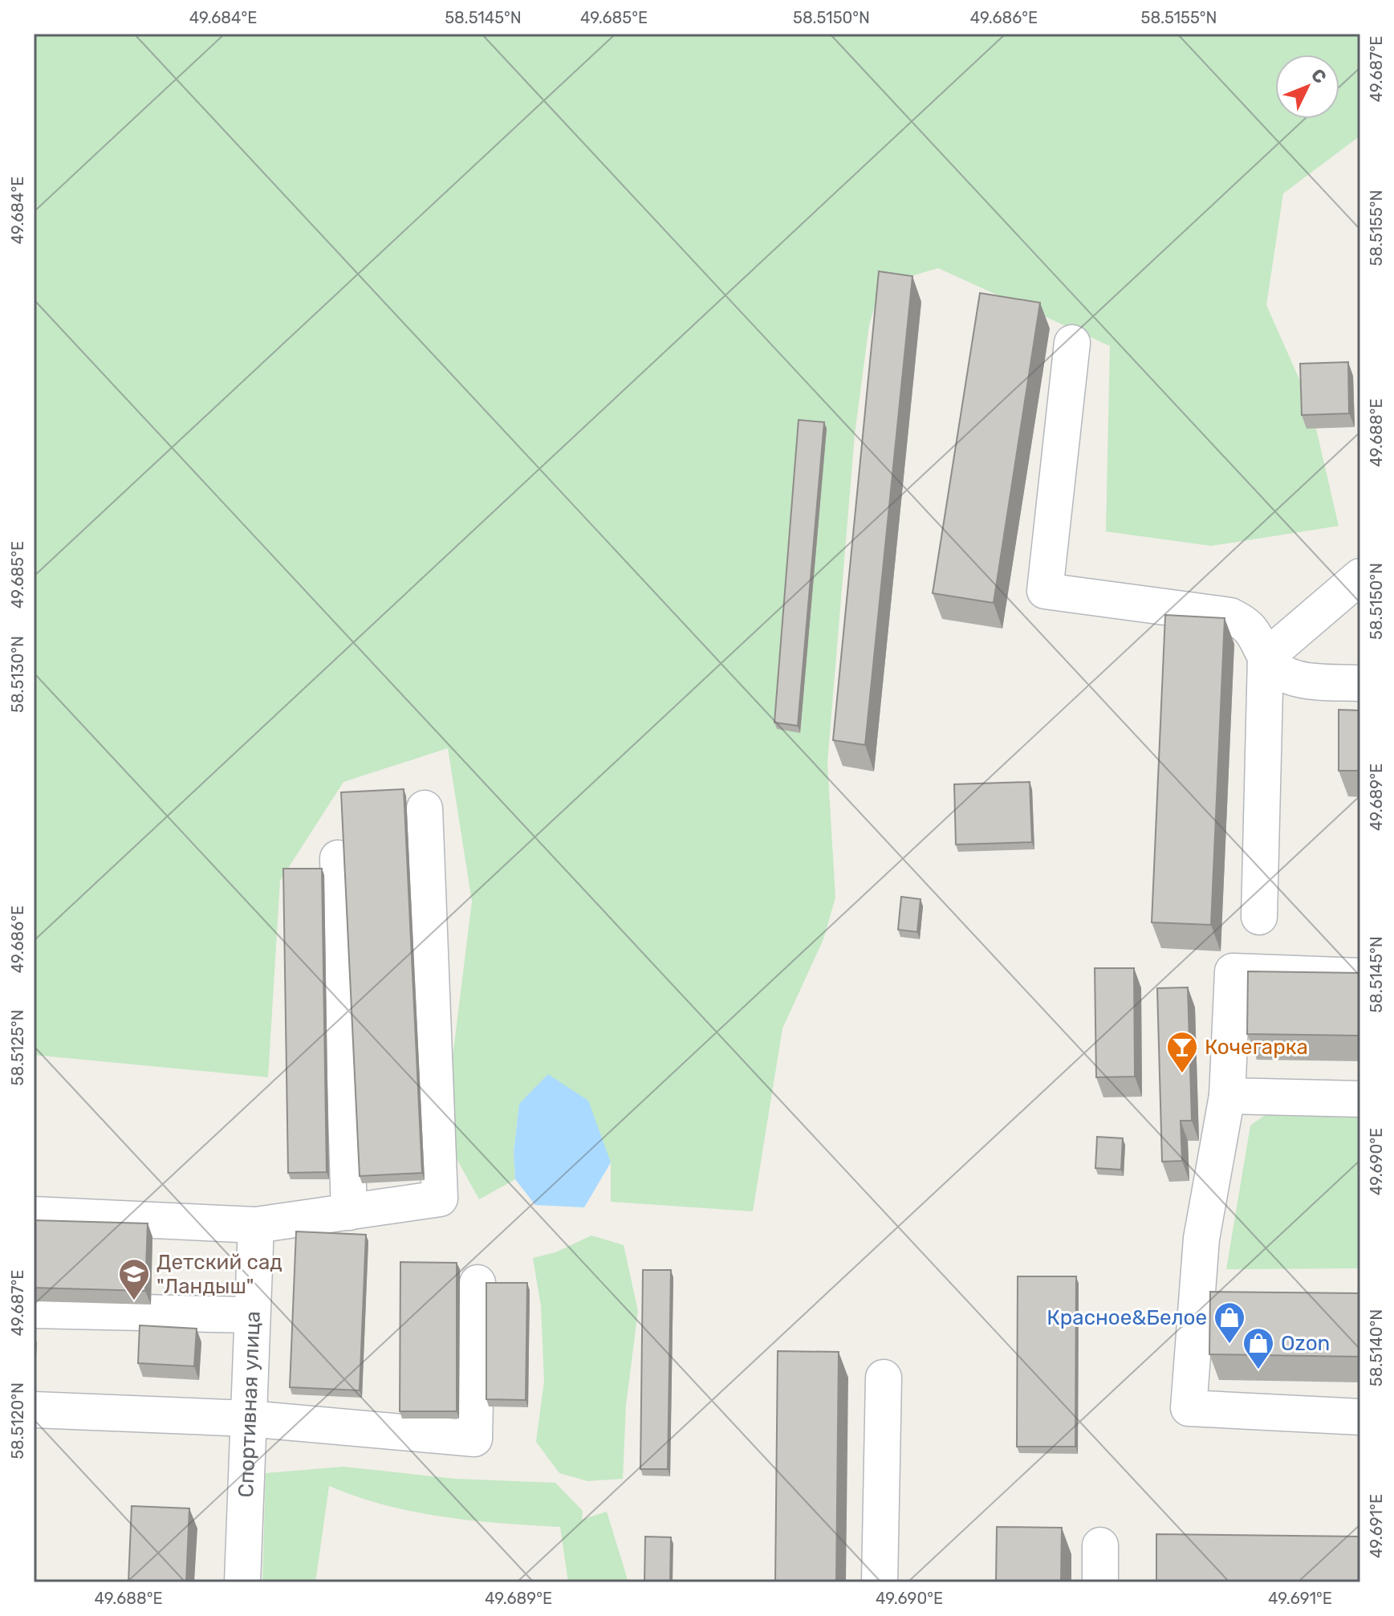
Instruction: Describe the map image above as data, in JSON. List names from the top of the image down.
{
  "streets": {
    "street": ["Спортивная улица"]
  },
  "places": {
    "bar": ["Кочегарка"],
    "school or university": ["Детский сад \"Ландыш\""],
    "shop": ["Красное&Белое", "Ozon"]
  },
  "north": "top right",
  "coordinates": [
    "49.684°E",
    "58.5145°N",
    "49.685°E",
    "58.5150°N",
    "49.686°E",
    "58.5155°N",
    "49.687°E",
    "49.688°E",
    "58.5130°N",
    "49.689°E",
    "58.5125°N",
    "49.690°E",
    "58.5140°N",
    "58.5120°N",
    "49.691°E"
  ]
}
